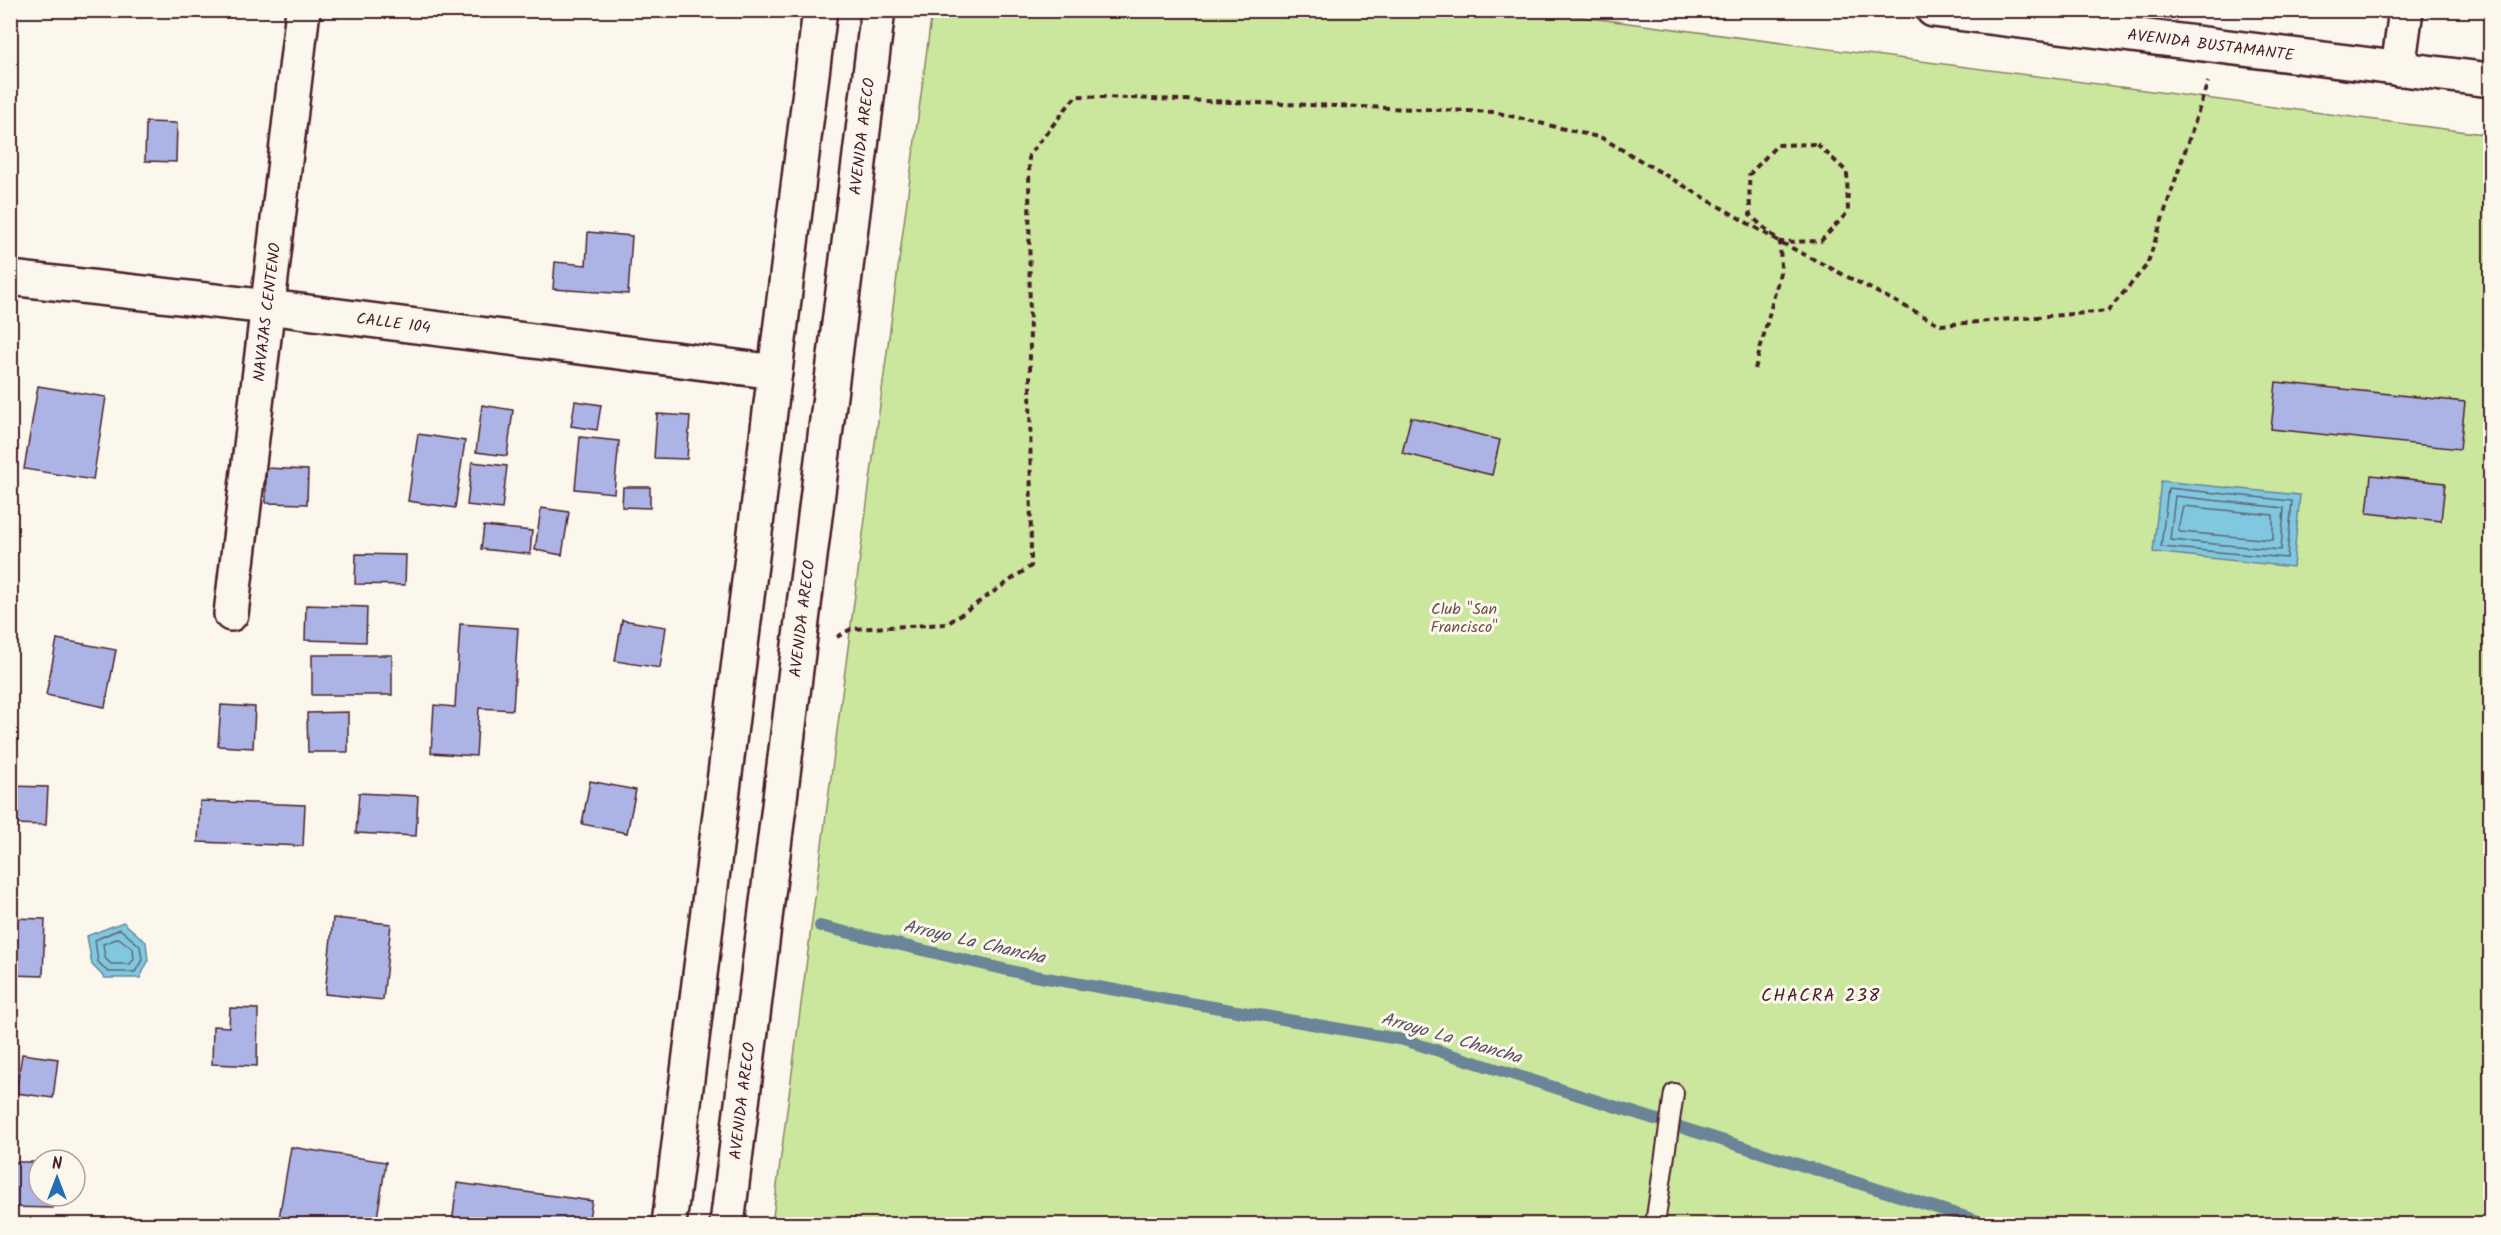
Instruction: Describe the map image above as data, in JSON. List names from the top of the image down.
{
  "streets": {
    "main road": [
      "AVENIDA BUSTAMANTE",
      "AVENIDA ARECO",
      "NAVAJAS CENTENO",
      "CALLE 104"
    ]
  },
  "crossings": [
    ["NAVAJAS CENTENO", "CALLE 104"]
  ],
  "districts": ["CHACRA 238"],
  "water": ["Arroyo La Chancha"],
  "parks": ["Club \"San Francisco\""],
  "north": "top"
}
